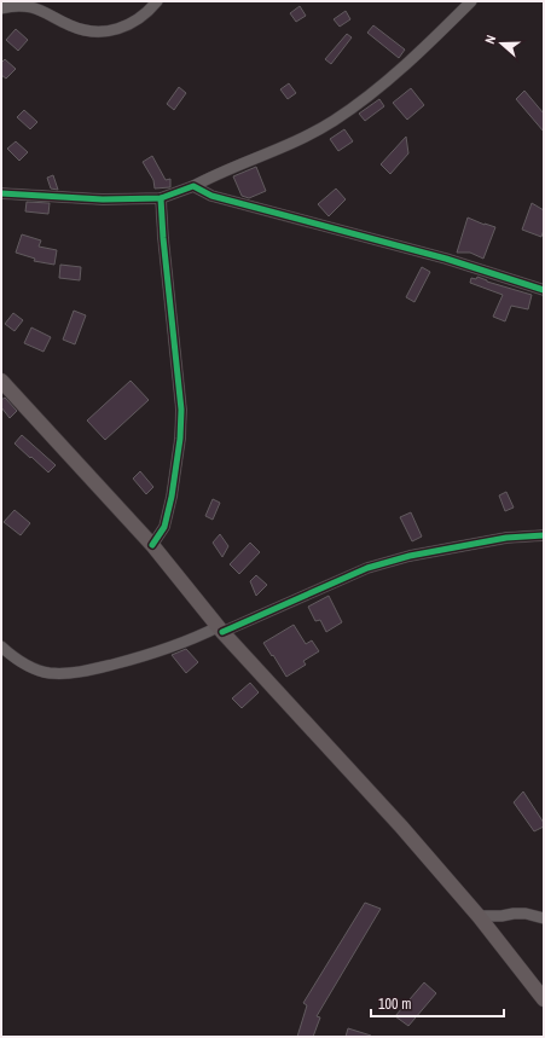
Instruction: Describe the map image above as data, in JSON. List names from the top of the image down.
{
  "scale_bar": "100 m",
  "north": "left"
}
